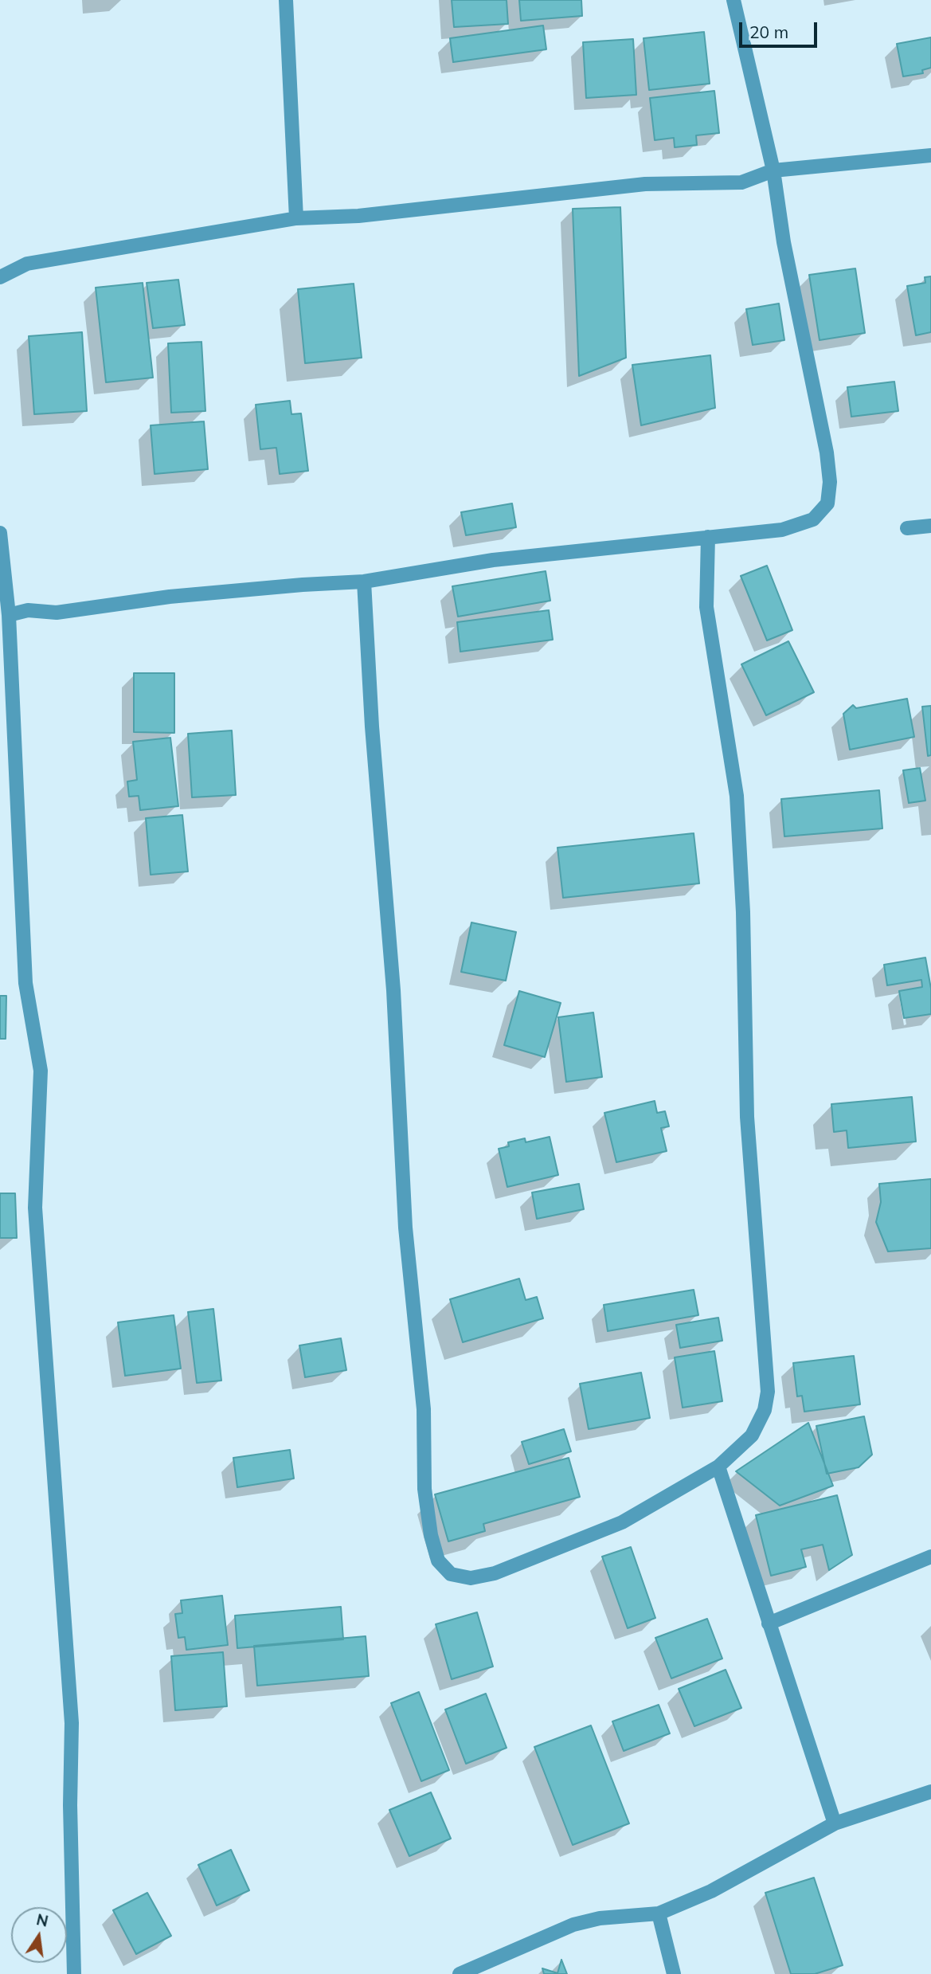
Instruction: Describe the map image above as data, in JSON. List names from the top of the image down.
{
  "scale_bar": "20 m",
  "north": "top"
}
